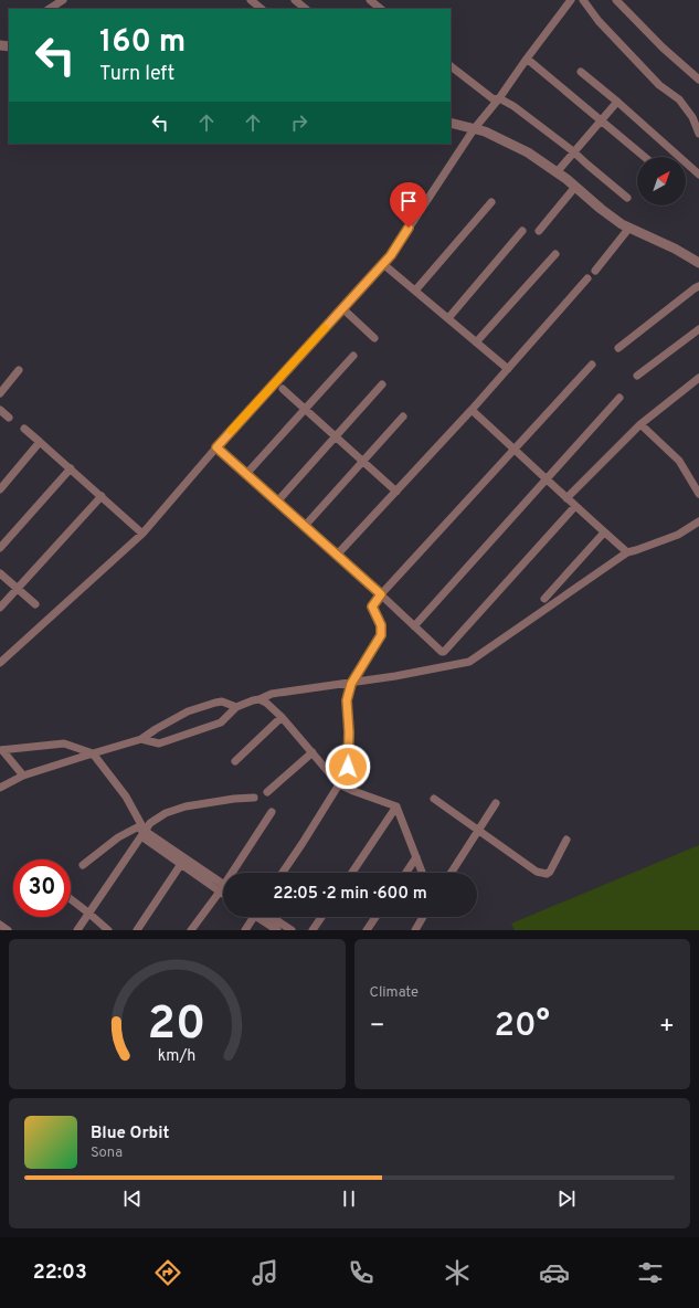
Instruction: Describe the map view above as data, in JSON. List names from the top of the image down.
{
  "north": "top right",
  "page": {
    "turn": ["160 m", "Turn left"],
    "limit": "30",
    "trip": "22:05 · 2 min · 600 m",
    "tile": "Climate",
    "heat": ["−", "20°", "+"],
    "song": ["Blue Orbit", "Sona"],
    "tabs": "22:03",
    "gauge": ["20", "km/h"]
  }
}
